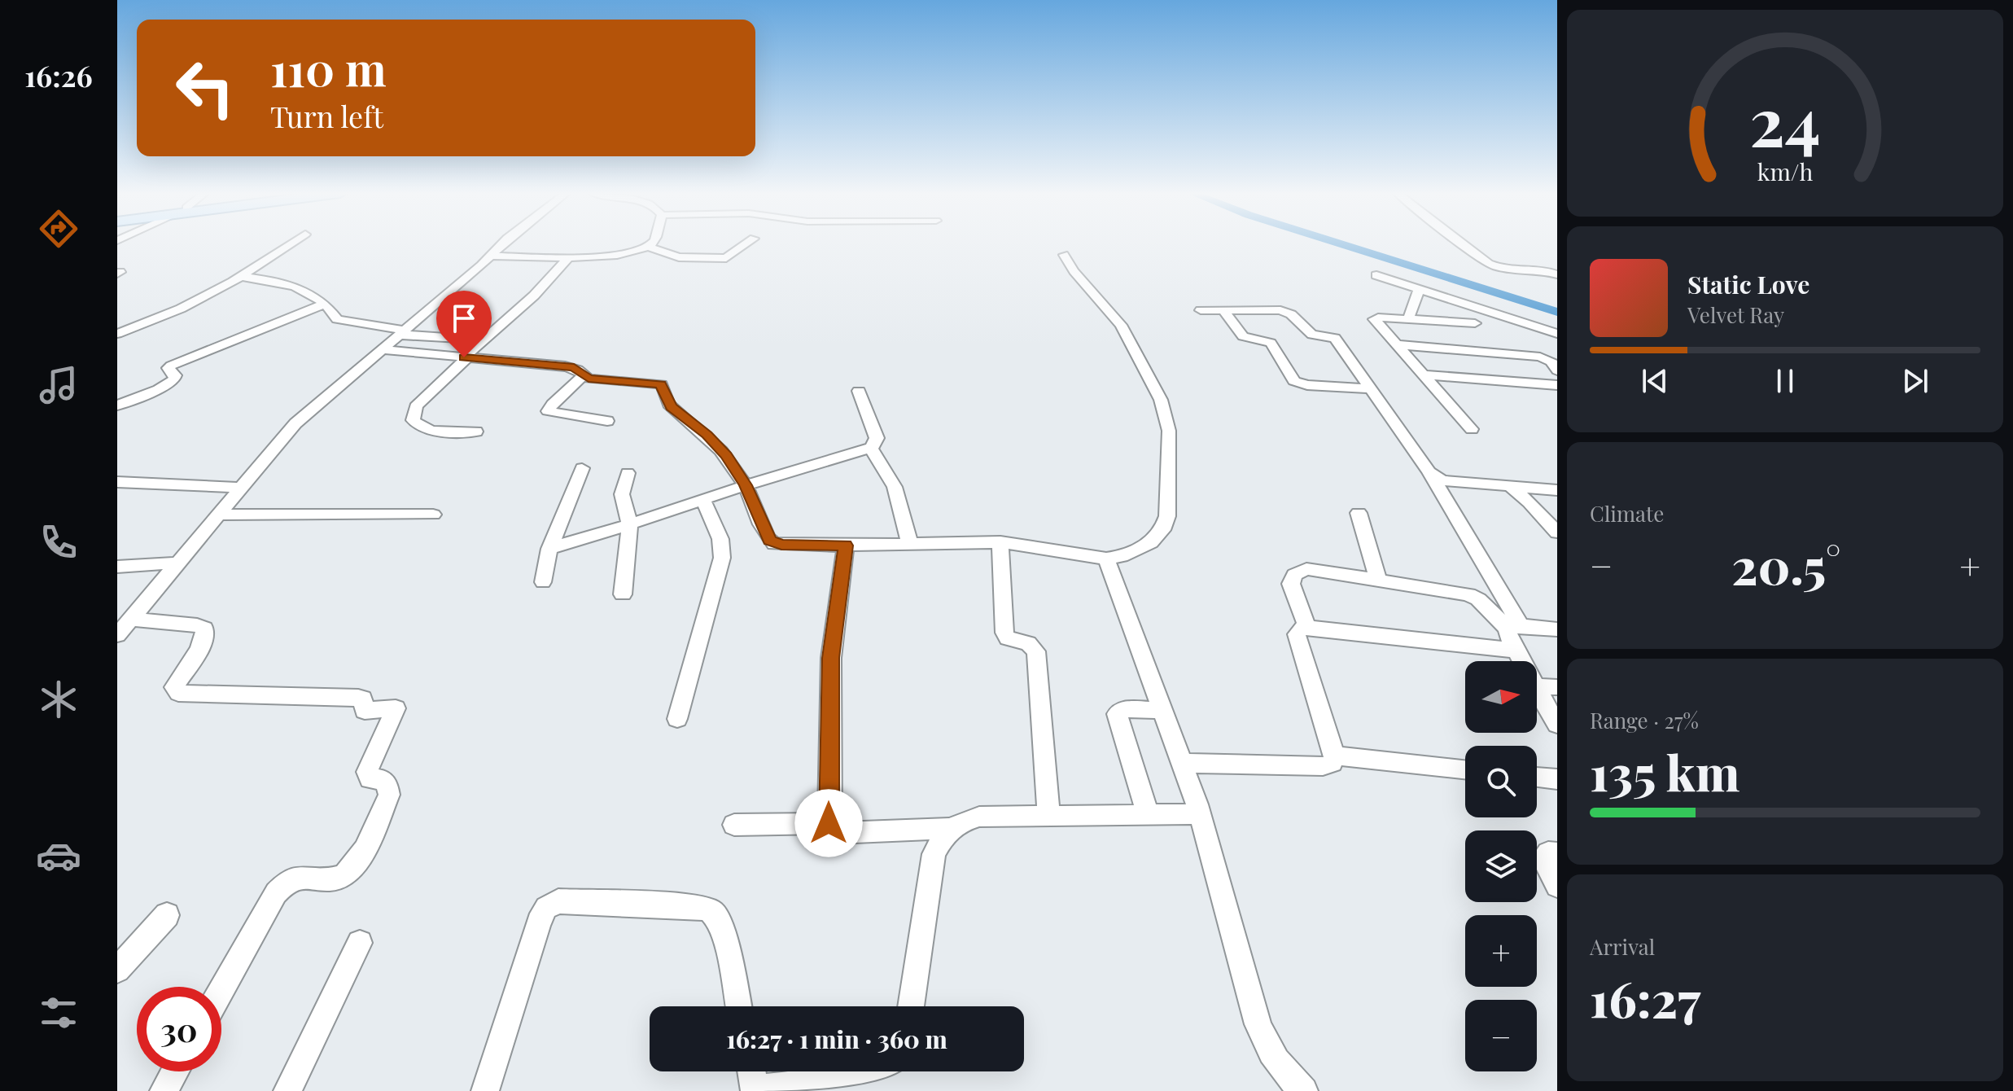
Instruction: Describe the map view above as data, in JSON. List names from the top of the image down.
{
  "north": "right",
  "page": {
    "tabs": "16:26",
    "turn": ["110 m", "Turn left"],
    "song": ["Static Love", "Velvet Ray"],
    "tile": [
      "Climate",
      ["Range · 27%", "135 km"],
      ["Arrival", "16:27"]
    ],
    "heat": ["−", "20.5°", "+"],
    "map_buttons": ["+", "−"],
    "limit": "30",
    "trip": "16:27 · 1 min · 360 m",
    "gauge": ["24", "km/h"]
  }
}
